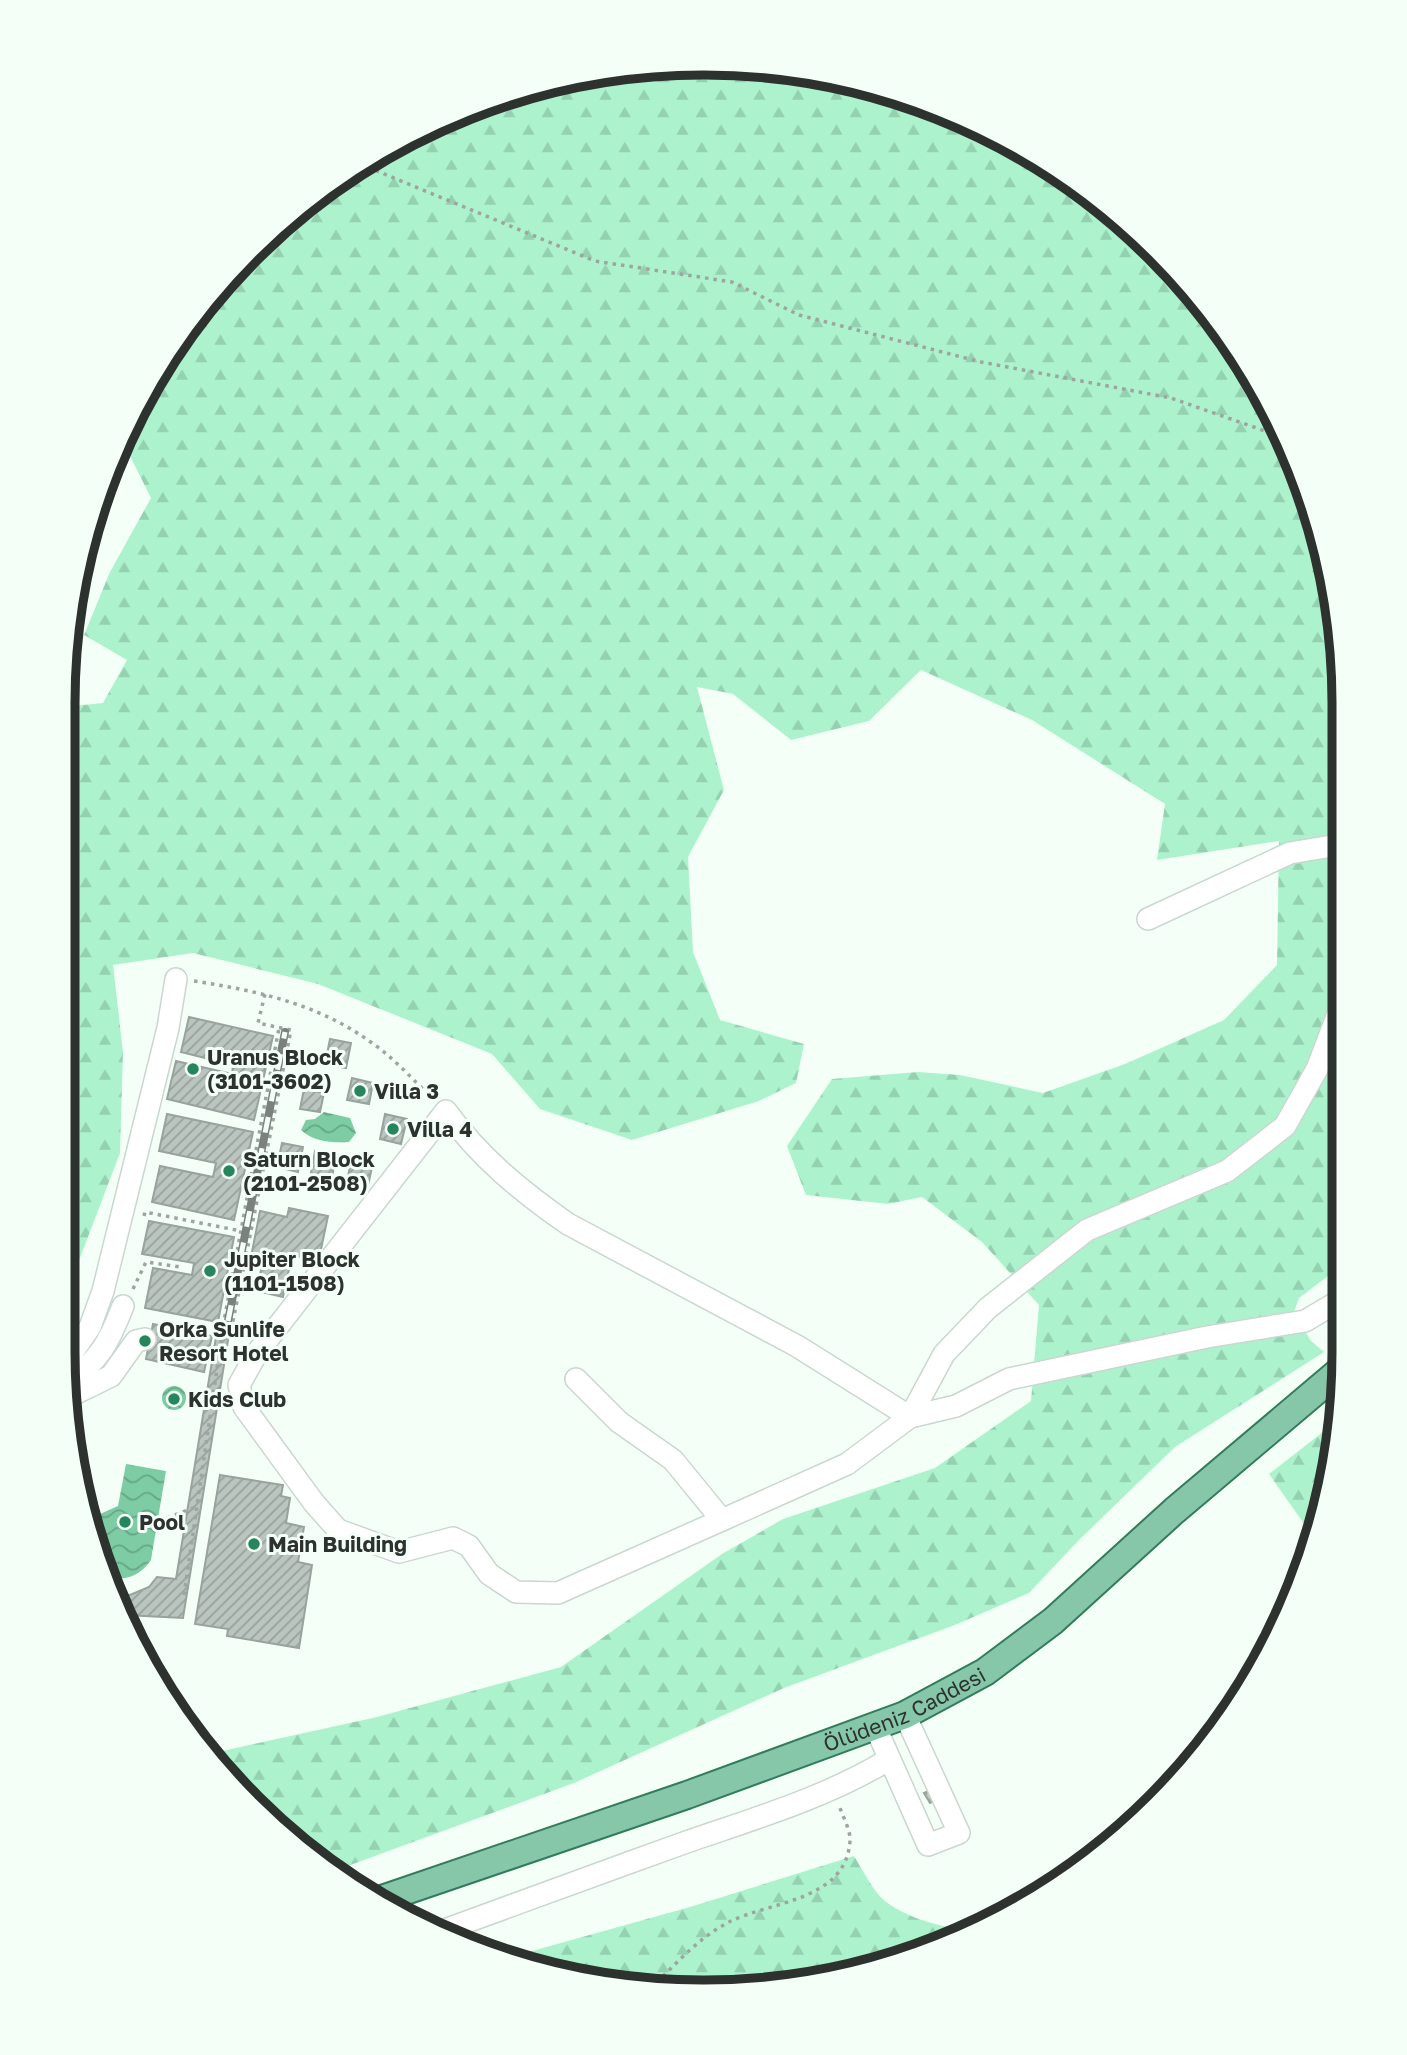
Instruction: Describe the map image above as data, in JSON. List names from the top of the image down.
{
  "streets": {
    "main road": ["Ölüdeniz Caddesi"]
  },
  "places": [
    "Uranus Block (3101-3602)",
    "Villa 3",
    "Villa 4",
    "Saturn Block (2101-2508)",
    "Jupiter Block (1101-1508)",
    "Orka Sunlife Resort Hotel",
    "Kids Club",
    "Pool",
    "Main Building"
  ]
}
